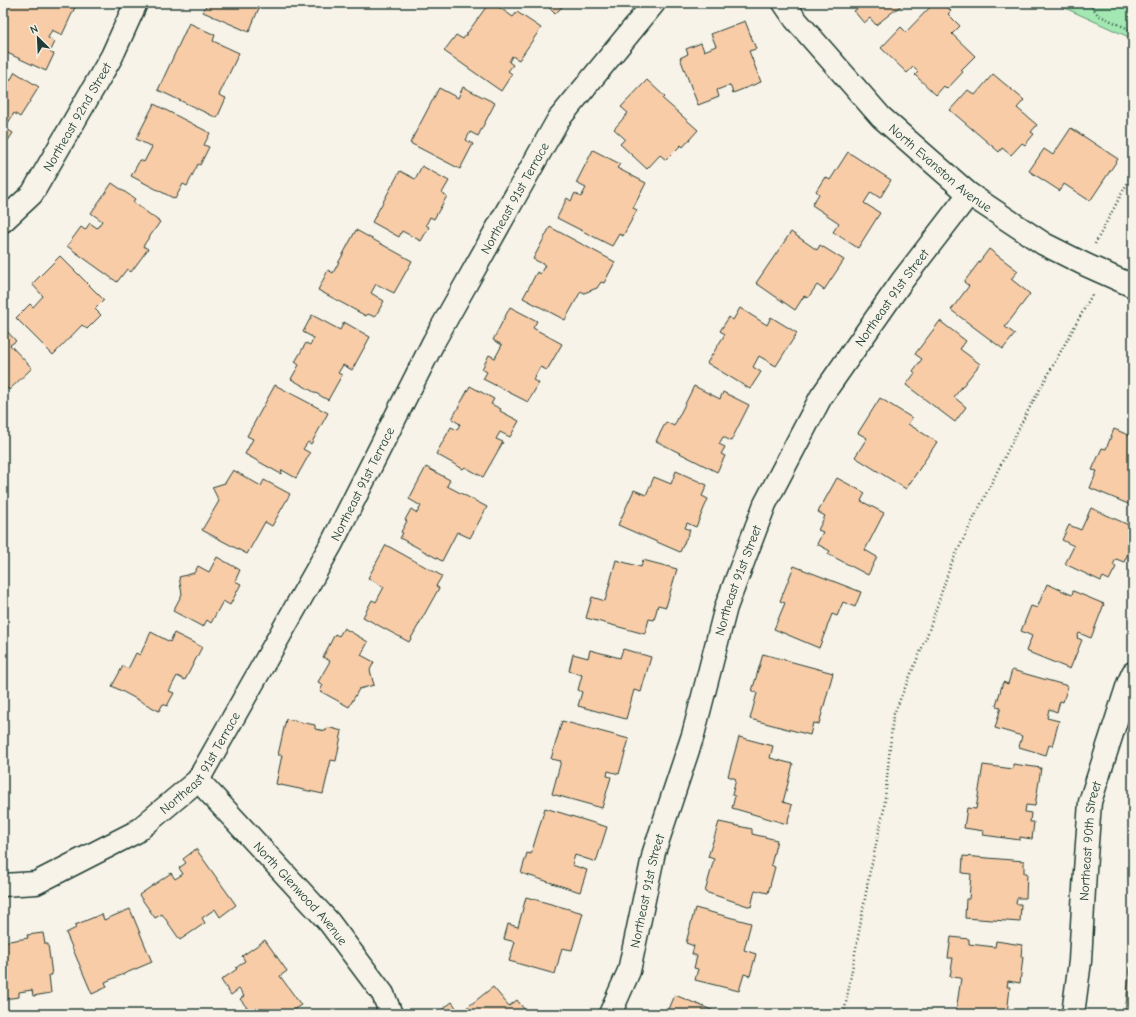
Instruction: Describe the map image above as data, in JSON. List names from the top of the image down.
{
  "streets": {
    "street": [
      "Northeast 92nd Street",
      "North Evanston Avenue",
      "Northeast 91st Terrace",
      "Northeast 91st Street",
      "Northeast 90th Street",
      "North Glenwood Avenue"
    ]
  },
  "crossings": [
    ["North Evanston Avenue", "Northeast 91st Street"],
    ["Northeast 91st Terrace", "North Glenwood Avenue"]
  ],
  "north": "top left"
}
